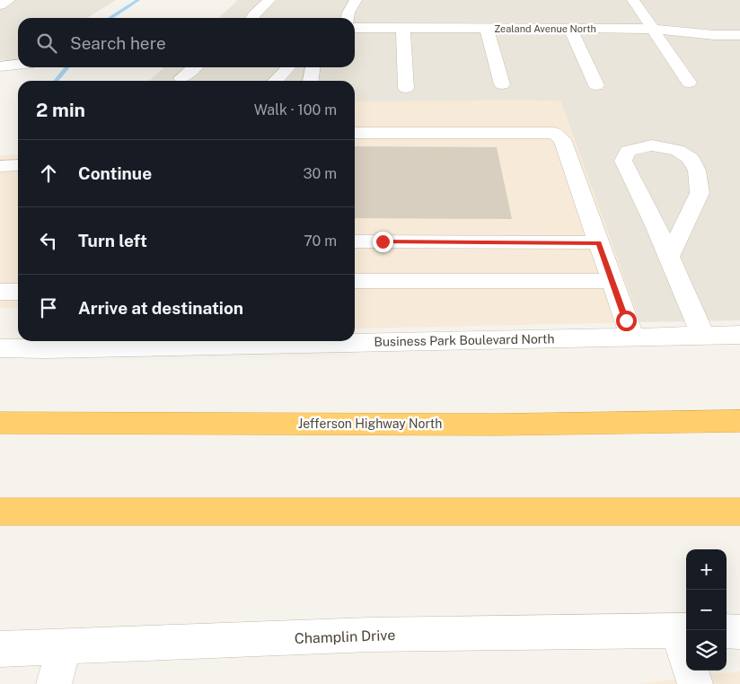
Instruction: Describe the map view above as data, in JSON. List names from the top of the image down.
{
  "streets": {
    "highway": ["Jefferson Highway North"],
    "street": ["Zealand Avenue North", "Business Park Boulevard North", "Champlin Drive"]
  },
  "page": {
    "search": "Search here",
    "heading": ["2 min", "Walk · 100 m"],
    "list": [
      ["Continue", "30 m"],
      ["Turn left", "70 m"],
      "Arrive at destination"
    ],
    "map_buttons": ["+", "−"]
  }
}
